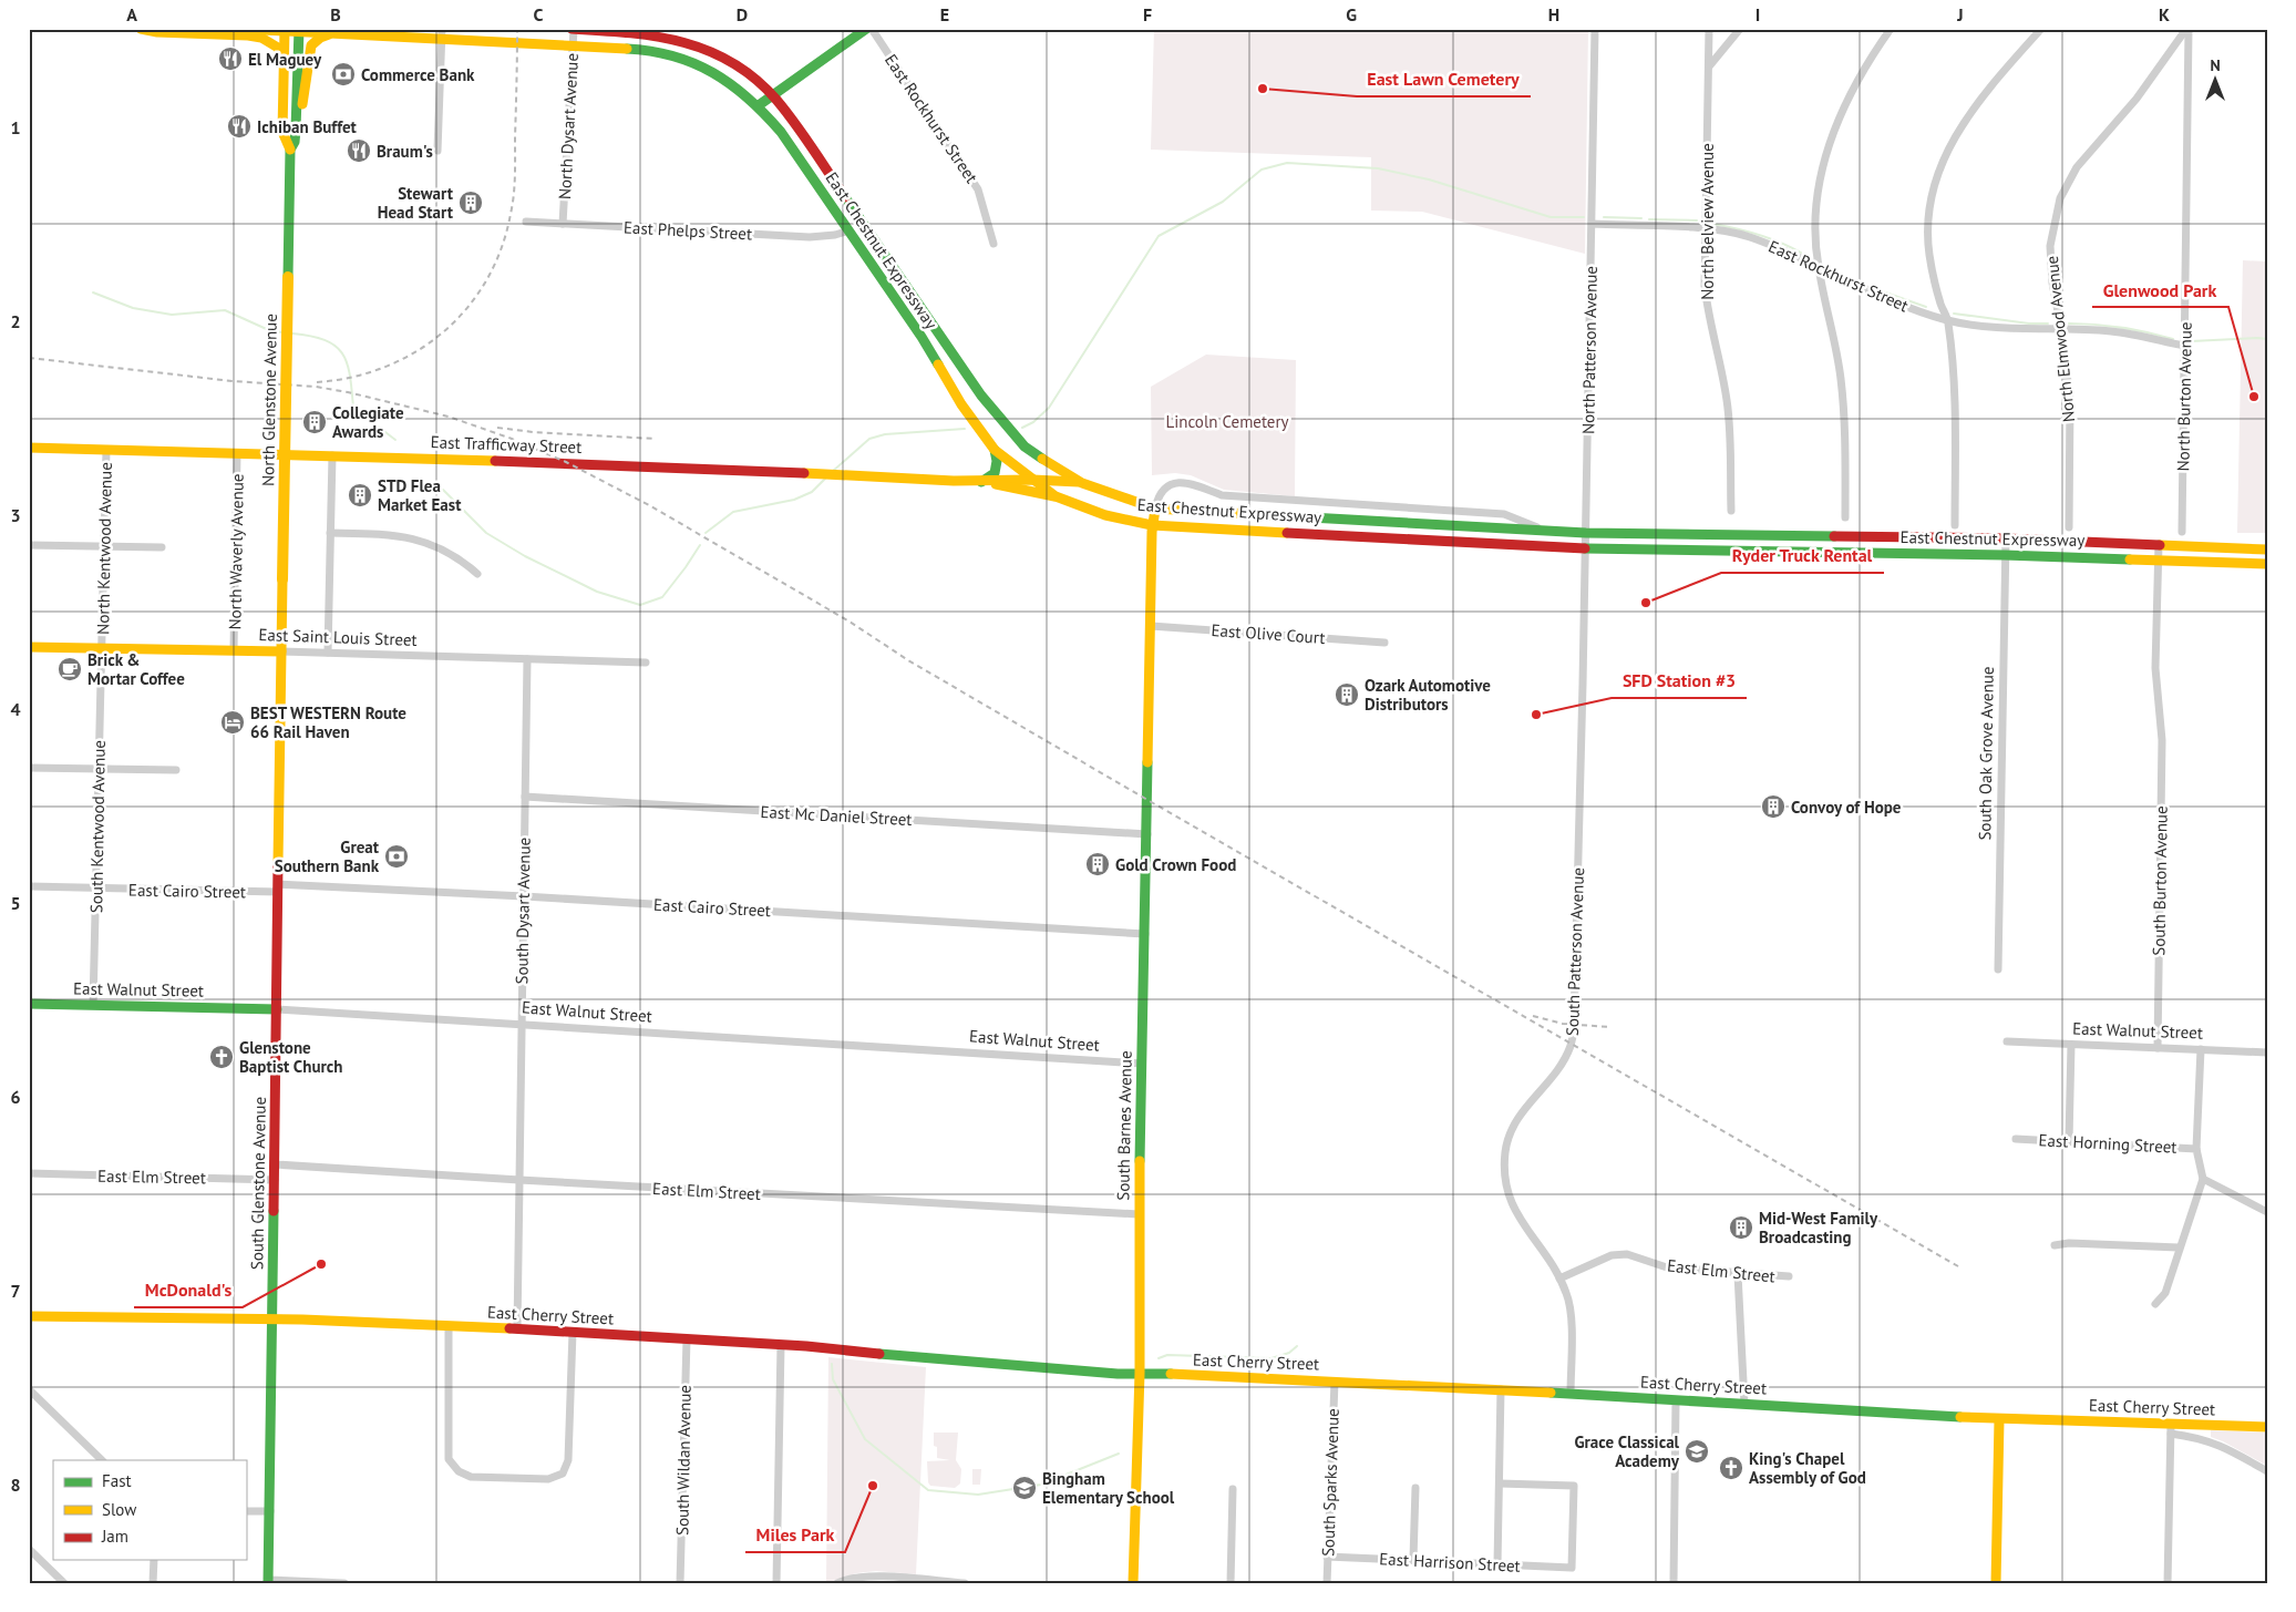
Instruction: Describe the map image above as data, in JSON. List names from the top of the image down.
{
  "streets": {
    "main road": [
      "East Chestnut Expressway",
      "North Glenstone Avenue",
      "East Trafficway Street",
      "East Saint Louis Street",
      "East Walnut Street",
      "South Barnes Avenue",
      "South Glenstone Avenue",
      "East Cherry Street"
    ],
    "street": [
      "East Rockhurst Street",
      "North Dysart Avenue",
      "North Belview Avenue",
      "East Phelps Street",
      "North Elmwood Avenue",
      "North Patterson Avenue",
      "North Burton Avenue",
      "North Kentwood Avenue",
      "North Waverly Avenue",
      "East Olive Court",
      "South Oak Grove Avenue",
      "East Mc Daniel Street",
      "South Kentwood Avenue",
      "South Burton Avenue",
      "East Cairo Street",
      "South Dysart Avenue",
      "South Patterson Avenue",
      "East Horning Street",
      "East Elm Street",
      "South Wildan Avenue",
      "South Sparks Avenue",
      "East Harrison Street"
    ]
  },
  "crossings": [
    ["East Rockhurst Street", "North Belview Avenue"],
    ["East Rockhurst Street", "North Elmwood Avenue"],
    ["East Rockhurst Street", "North Patterson Avenue"],
    ["East Rockhurst Street", "North Burton Avenue"],
    ["North Dysart Avenue", "East Phelps Street"],
    ["North Dysart Avenue", "East Chestnut Expressway"],
    ["East Phelps Street", "East Chestnut Expressway"],
    ["East Chestnut Expressway", "North Patterson Avenue"],
    ["East Chestnut Expressway", "North Glenstone Avenue"],
    ["East Chestnut Expressway", "East Trafficway Street"],
    ["East Chestnut Expressway", "South Oak Grove Avenue"],
    ["East Chestnut Expressway", "South Burton Avenue"],
    ["East Chestnut Expressway", "South Barnes Avenue"],
    ["North Elmwood Avenue", "North Burton Avenue"],
    ["North Patterson Avenue", "South Patterson Avenue"],
    ["North Glenstone Avenue", "East Saint Louis Street"],
    ["North Glenstone Avenue", "South Glenstone Avenue"],
    ["East Trafficway Street", "North Kentwood Avenue"],
    ["East Trafficway Street", "North Waverly Avenue"],
    ["North Kentwood Avenue", "East Saint Louis Street"],
    ["North Kentwood Avenue", "South Kentwood Avenue"],
    ["North Waverly Avenue", "East Saint Louis Street"],
    ["East Olive Court", "South Barnes Avenue"],
    ["East Saint Louis Street", "South Kentwood Avenue"],
    ["East Saint Louis Street", "South Dysart Avenue"],
    ["East Saint Louis Street", "South Glenstone Avenue"],
    ["East Mc Daniel Street", "South Dysart Avenue"],
    ["East Mc Daniel Street", "South Barnes Avenue"],
    ["South Kentwood Avenue", "East Cairo Street"],
    ["South Kentwood Avenue", "East Walnut Street"],
    ["South Burton Avenue", "East Walnut Street"],
    ["East Cairo Street", "South Dysart Avenue"],
    ["East Cairo Street", "South Barnes Avenue"],
    ["East Cairo Street", "South Glenstone Avenue"],
    ["South Dysart Avenue", "East Walnut Street"],
    ["South Dysart Avenue", "East Elm Street"],
    ["South Dysart Avenue", "East Cherry Street"],
    ["South Patterson Avenue", "East Elm Street"],
    ["South Patterson Avenue", "East Cherry Street"],
    ["East Walnut Street", "South Barnes Avenue"],
    ["East Walnut Street", "South Glenstone Avenue"],
    ["South Barnes Avenue", "East Elm Street"],
    ["South Barnes Avenue", "East Cherry Street"],
    ["East Elm Street", "South Glenstone Avenue"],
    ["South Glenstone Avenue", "East Cherry Street"],
    ["East Cherry Street", "South Wildan Avenue"],
    ["East Cherry Street", "South Sparks Avenue"],
    ["South Sparks Avenue", "East Harrison Street"]
  ],
  "parks": ["Lincoln Cemetery"],
  "places": {
    "restaurant": ["El Maguey", "Ichiban Buffet", "Braum's"],
    "bank": ["Commerce Bank", "Great Southern Bank"],
    "other": [
      "East Lawn Cemetery",
      "Glenwood Park",
      "Ryder Truck Rental",
      "SFD Station #3",
      "McDonald's",
      "Miles Park"
    ],
    "building": [
      "Stewart Head Start",
      "Collegiate Awards",
      "STD Flea Market East",
      "Ozark Automotive Distributors",
      "Convoy of Hope",
      "Gold Crown Food",
      "Mid-West Family Broadcasting"
    ],
    "cafe": ["Brick & Mortar Coffee"],
    "hotel": ["BEST WESTERN Route 66 Rail Haven"],
    "church": ["Glenstone Baptist Church", "King's Chapel Assembly of God"],
    "school or university": ["Grace Classical Academy", "Bingham Elementary School"]
  },
  "legend": ["Fast", "Slow", "Jam"],
  "north": "top",
  "grid": {
    "columns": [
      "A",
      "B",
      "C",
      "D",
      "E",
      "F",
      "G",
      "H",
      "I",
      "J",
      "K"
    ],
    "rows": [
      "1",
      "2",
      "3",
      "4",
      "5",
      "6",
      "7",
      "8"
    ]
  }
}
